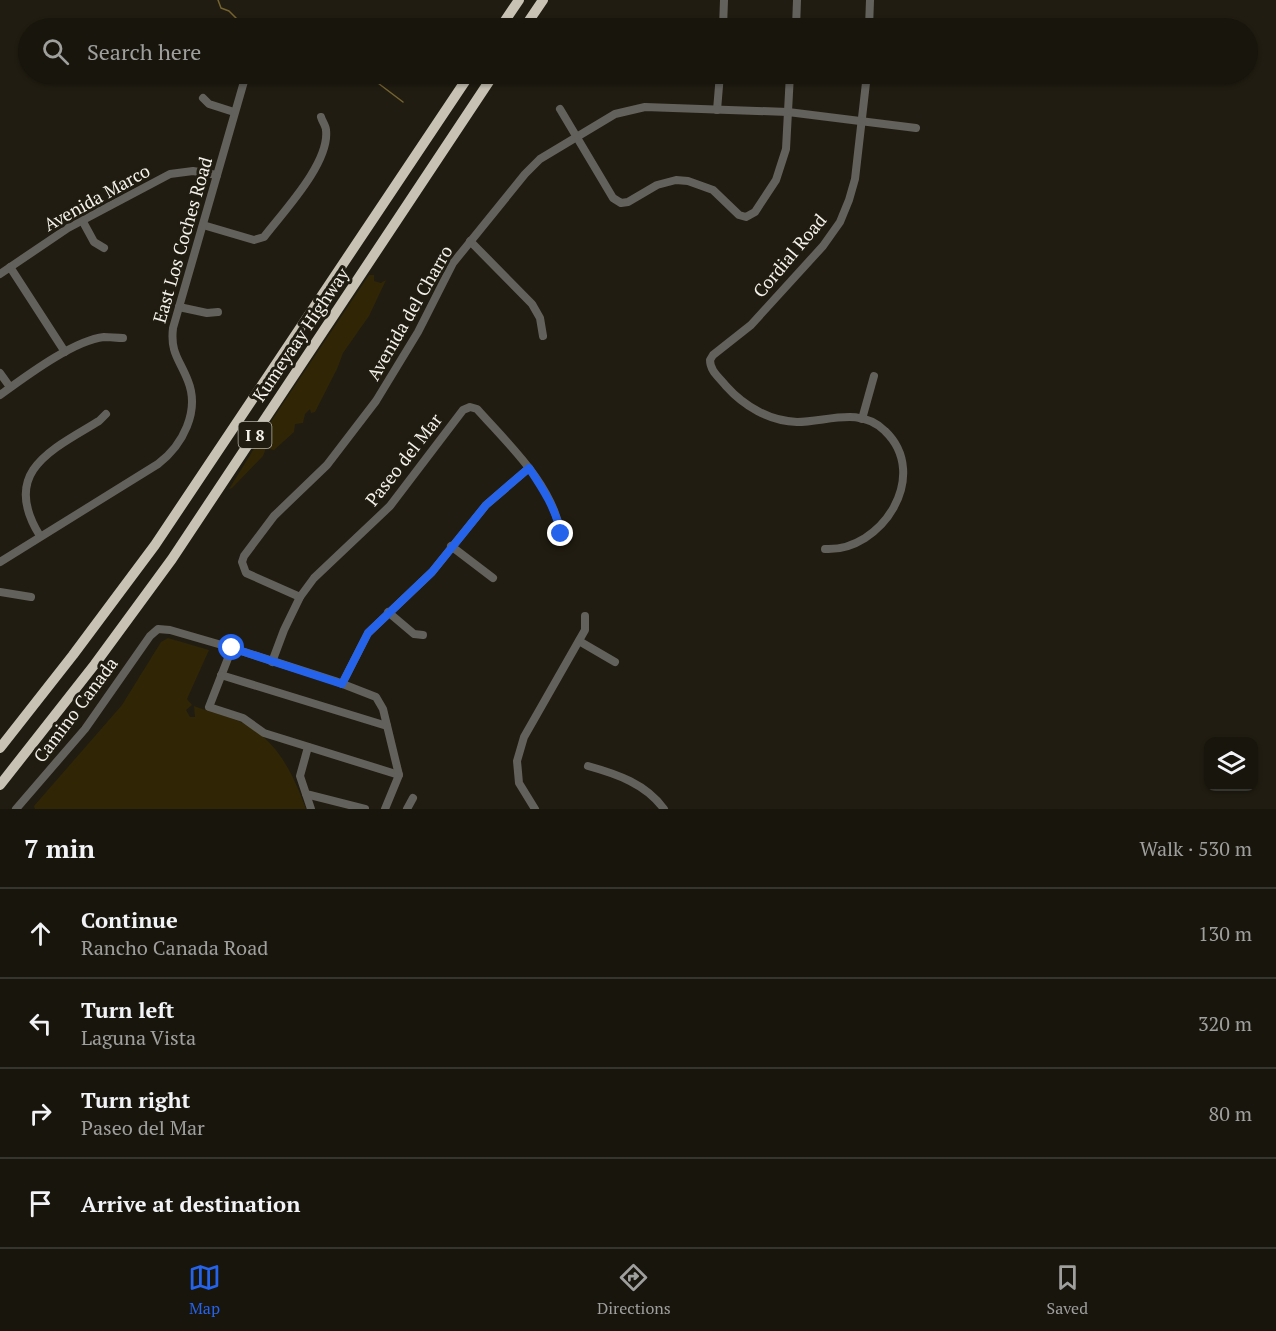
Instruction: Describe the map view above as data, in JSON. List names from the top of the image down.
{
  "streets": {
    "highway": ["Kumeyaay Highway", "I 8"],
    "street": [
      "Avenida Marco",
      "East Los Coches Road",
      "Cordial Road",
      "Avenida del Charro",
      "Paseo del Mar",
      "Camino Canada"
    ]
  },
  "crossings": [
    ["Avenida Marco", "East Los Coches Road"],
    ["Cordial Road", "Avenida del Charro"],
    ["Avenida del Charro", "Paseo del Mar"]
  ],
  "page": {
    "search": "Search here",
    "heading": ["7 min", "Walk · 530 m"],
    "list": [
      ["Continue", "Rancho Canada Road", "130 m"],
      ["Turn left", "Laguna Vista", "320 m"],
      ["Turn right", "Paseo del Mar", "80 m"],
      "Arrive at destination"
    ],
    "nav": ["Map", "Directions", "Saved"]
  }
}
